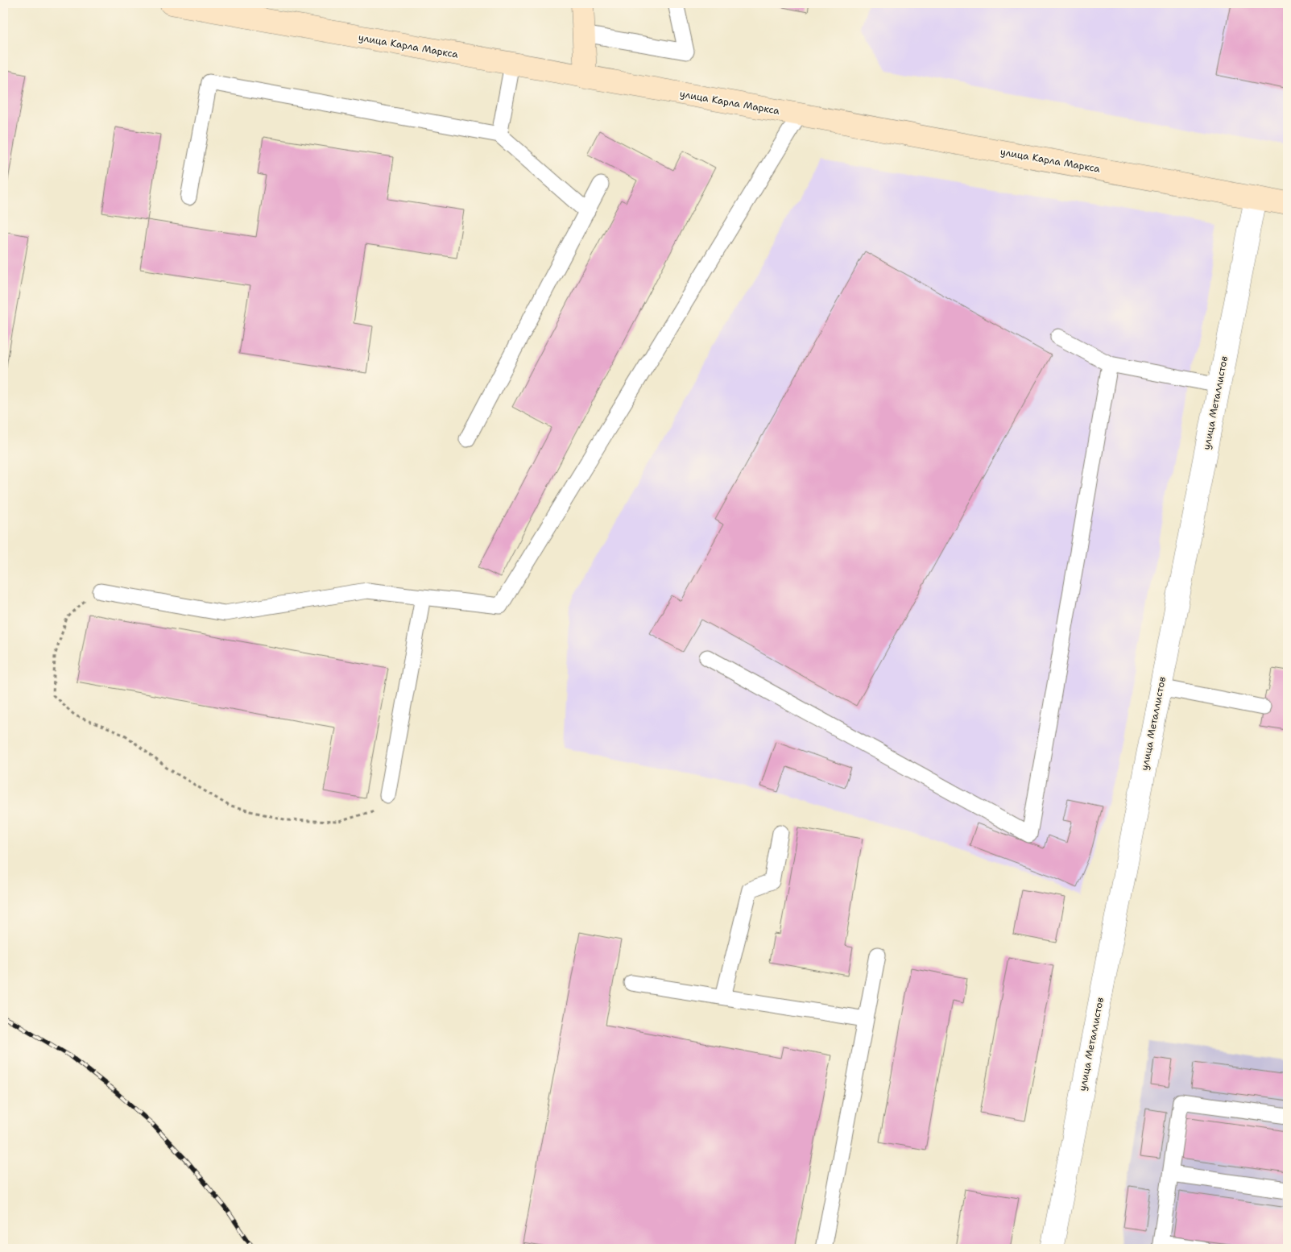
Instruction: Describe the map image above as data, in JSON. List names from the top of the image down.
{
  "streets": {
    "main road": ["улица Карла Маркса"],
    "street": ["улица Металлистов"]
  },
  "crossings": [
    ["улица Карла Маркса", "улица Металлистов"]
  ]
}
